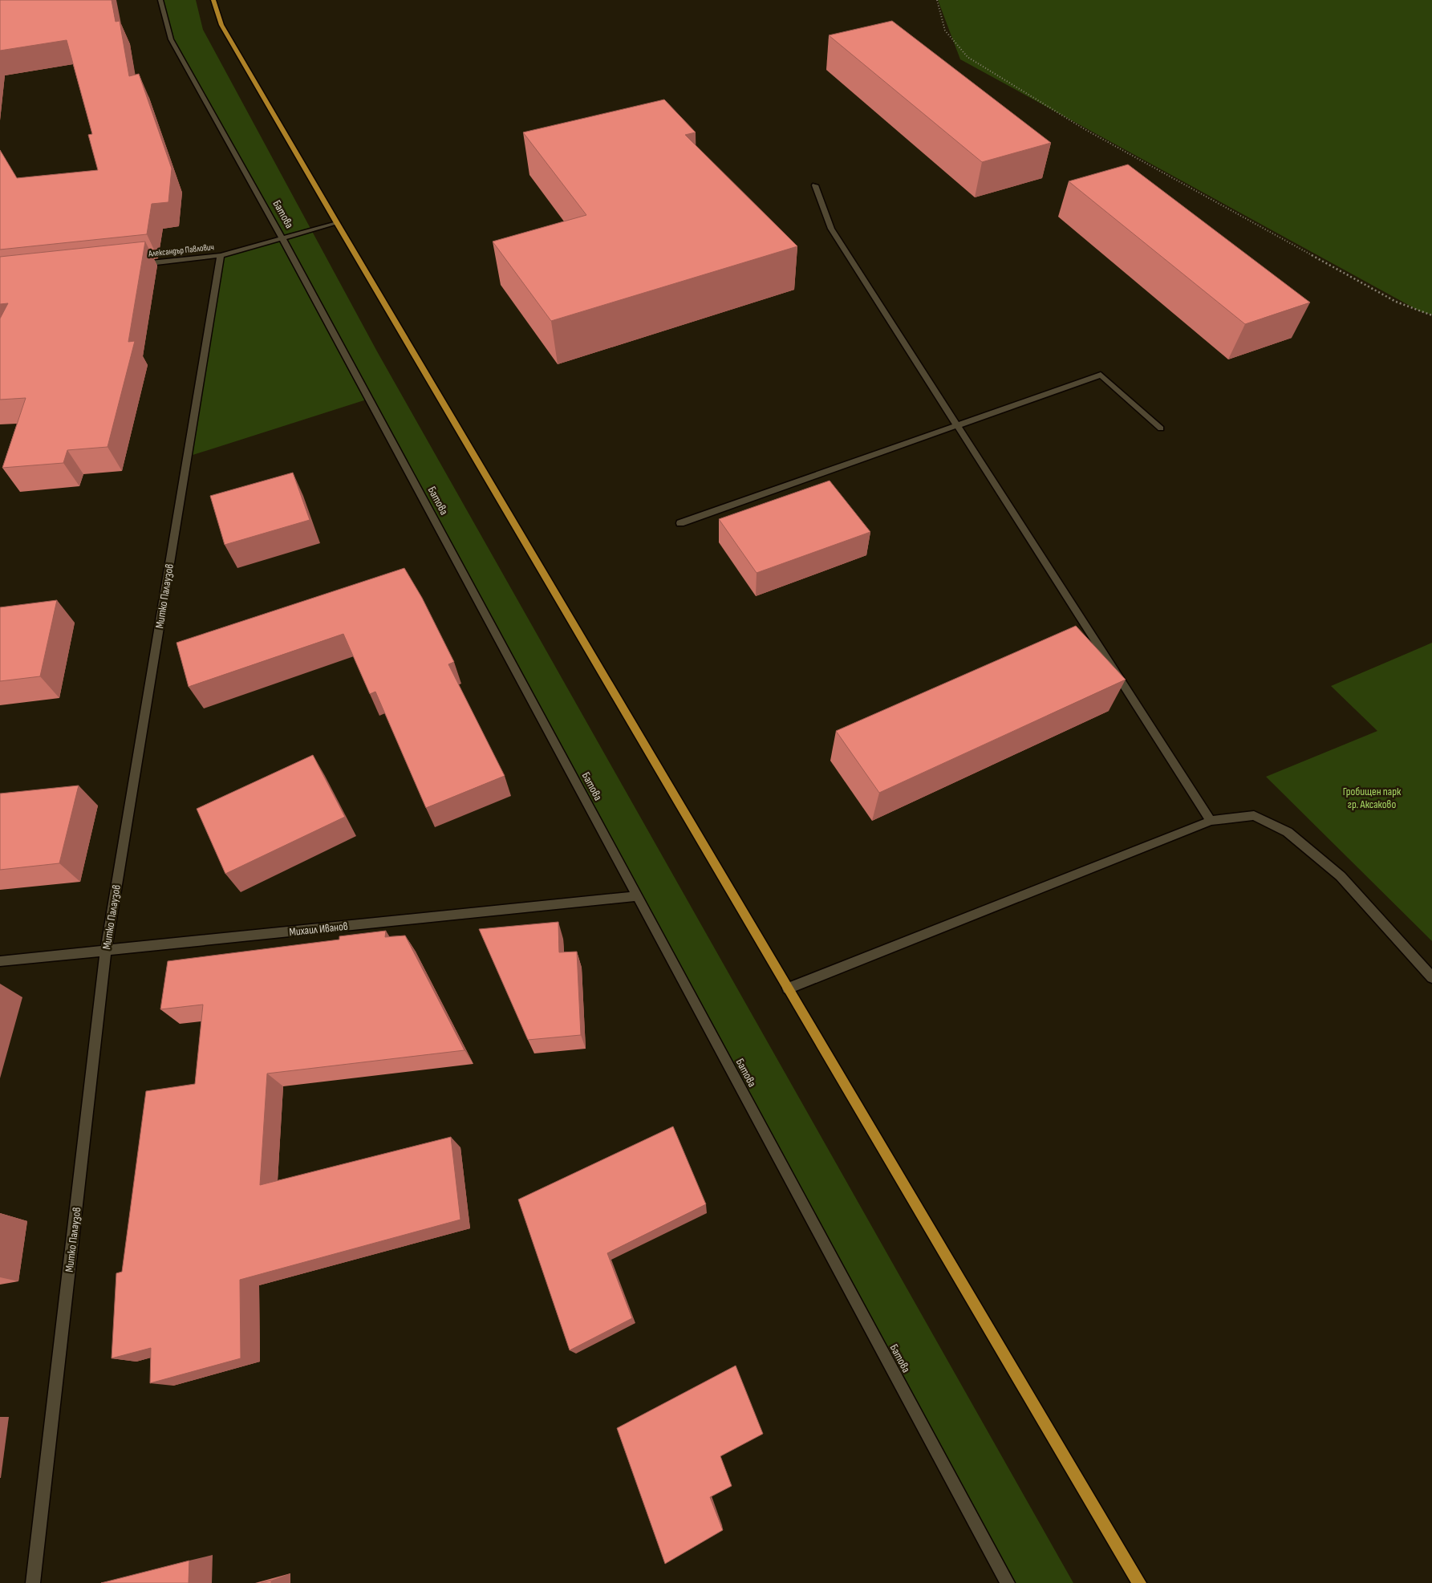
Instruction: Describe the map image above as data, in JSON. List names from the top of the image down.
{
  "streets": {
    "street": [
      "Батова",
      "Александър Павлович",
      "Митко Палаузов",
      "Михаил Иванов"
    ]
  },
  "crossings": [
    ["Батова", "Александър Павлович"],
    ["Батова", "Михаил Иванов"],
    ["Александър Павлович", "Митко Палаузов"],
    ["Митко Палаузов", "Михаил Иванов"]
  ],
  "parks": ["Гробищен парк гр. Аксаково"]
}
